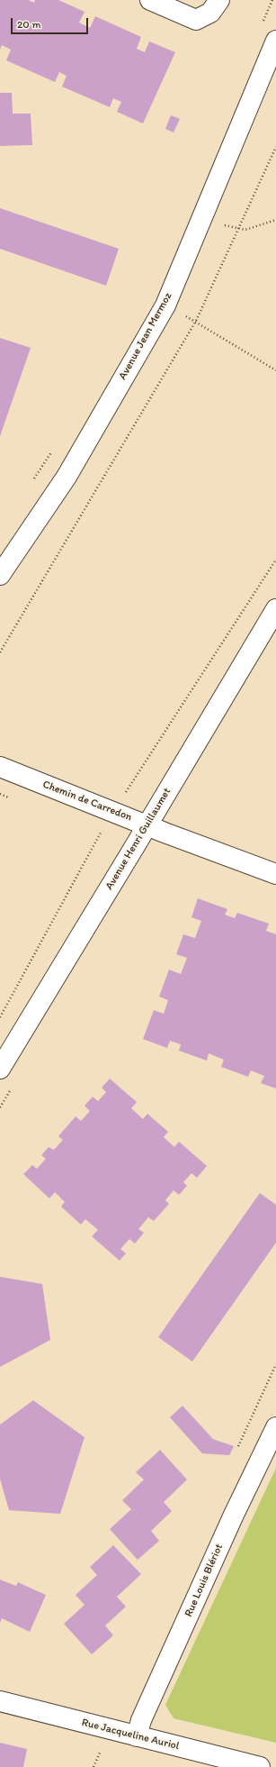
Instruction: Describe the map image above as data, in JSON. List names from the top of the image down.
{
  "streets": {
    "street": [
      "Avenue Jean Mermoz",
      "Chemin de Carredon",
      "Avenue Henri Guillaumet",
      "Rue Louis Blériot",
      "Rue Jacqueline Auriol"
    ]
  },
  "crossings": [
    ["Chemin de Carredon", "Avenue Henri Guillaumet"],
    ["Rue Louis Blériot", "Rue Jacqueline Auriol"]
  ],
  "scale_bar": "20 m"
}
